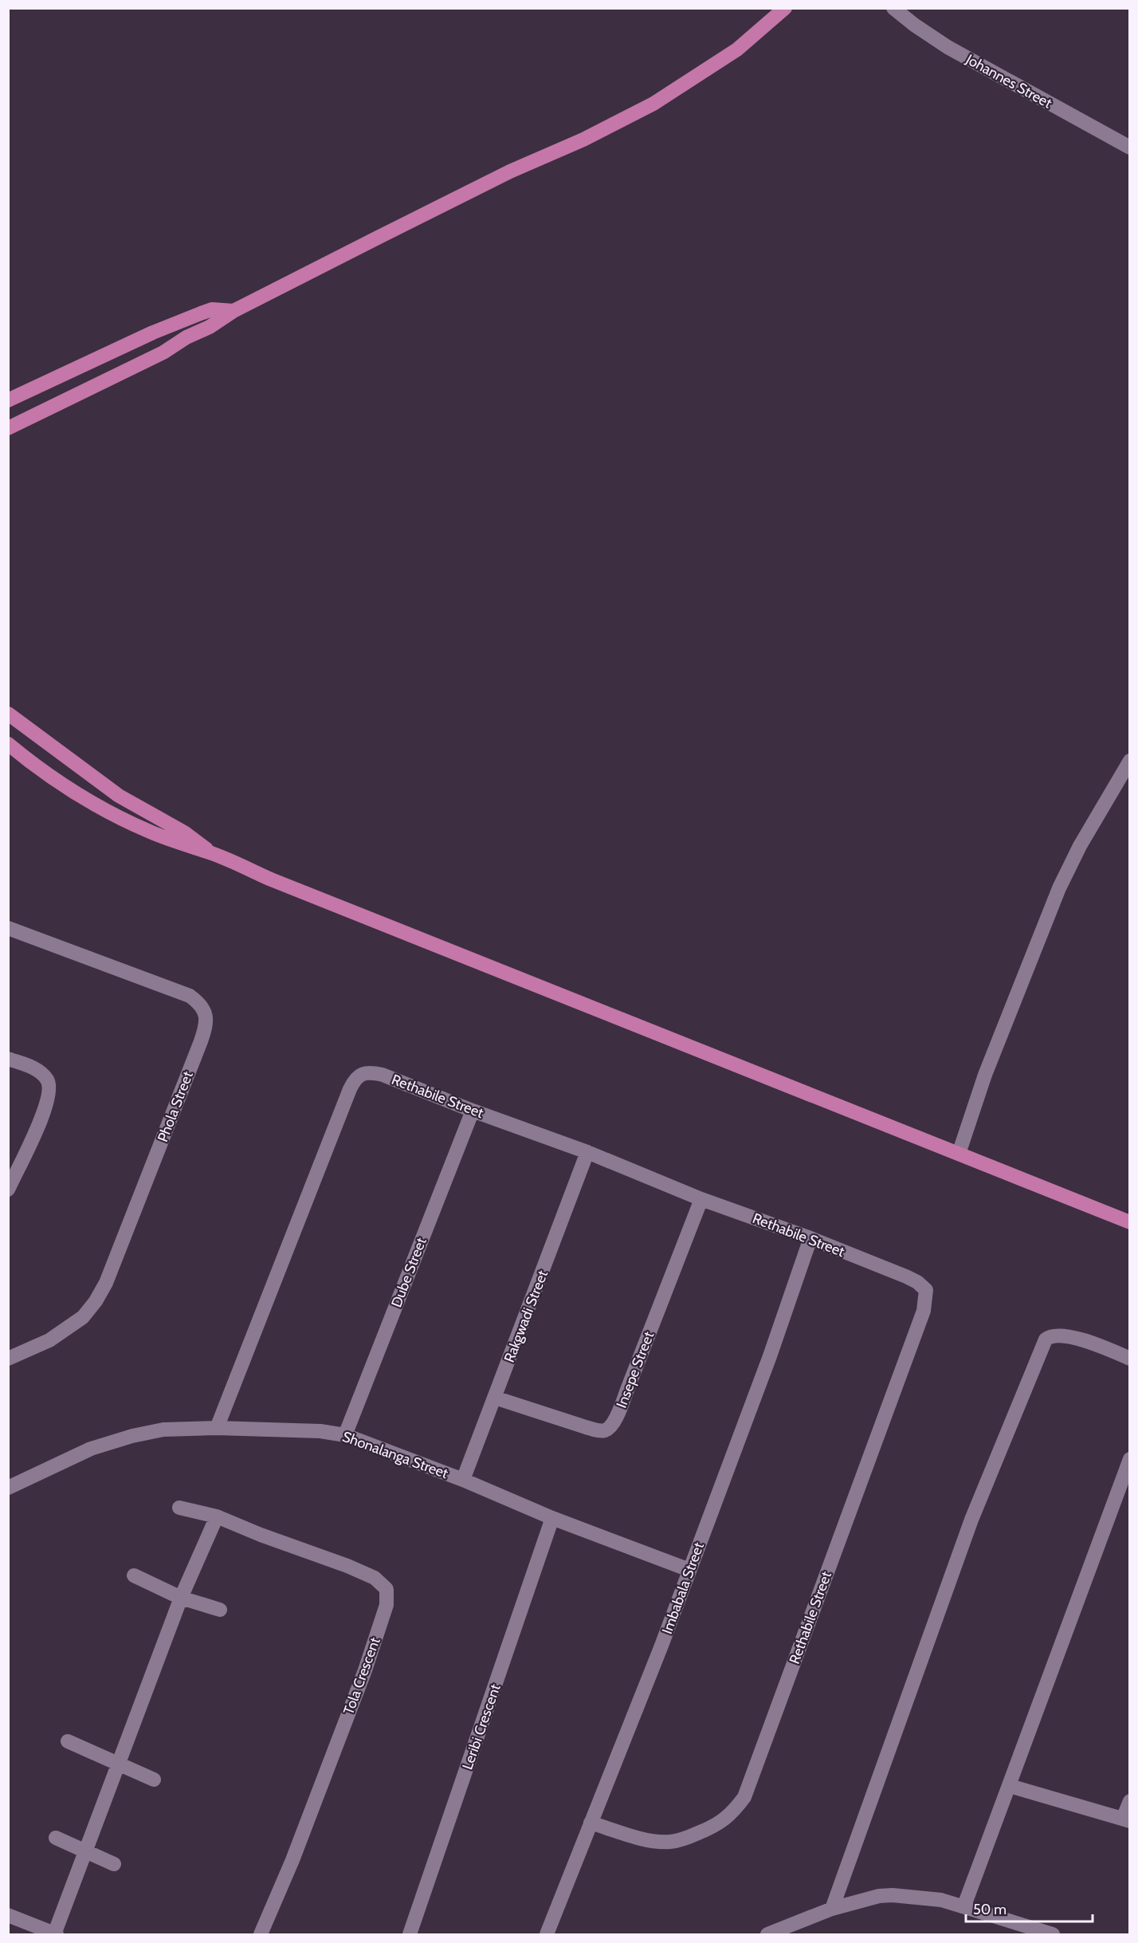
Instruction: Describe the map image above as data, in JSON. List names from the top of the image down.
{
  "streets": {
    "street": [
      "Johannes Street",
      "Rethabile Street",
      "Phola Street",
      "Dube Street",
      "Rakgwadi Street",
      "Insepe Street",
      "Shonalanga Street",
      "Imbabala Street",
      "Tola Crescent",
      "Leribi Crescent"
    ]
  },
  "crossings": [
    ["Rethabile Street", "Dube Street"],
    ["Rethabile Street", "Rakgwadi Street"],
    ["Rethabile Street", "Insepe Street"],
    ["Rethabile Street", "Shonalanga Street"],
    ["Rethabile Street", "Imbabala Street"],
    ["Dube Street", "Shonalanga Street"],
    ["Rakgwadi Street", "Insepe Street"],
    ["Rakgwadi Street", "Shonalanga Street"],
    ["Shonalanga Street", "Imbabala Street"],
    ["Shonalanga Street", "Leribi Crescent"]
  ],
  "scale_bar": "50 m"
}
